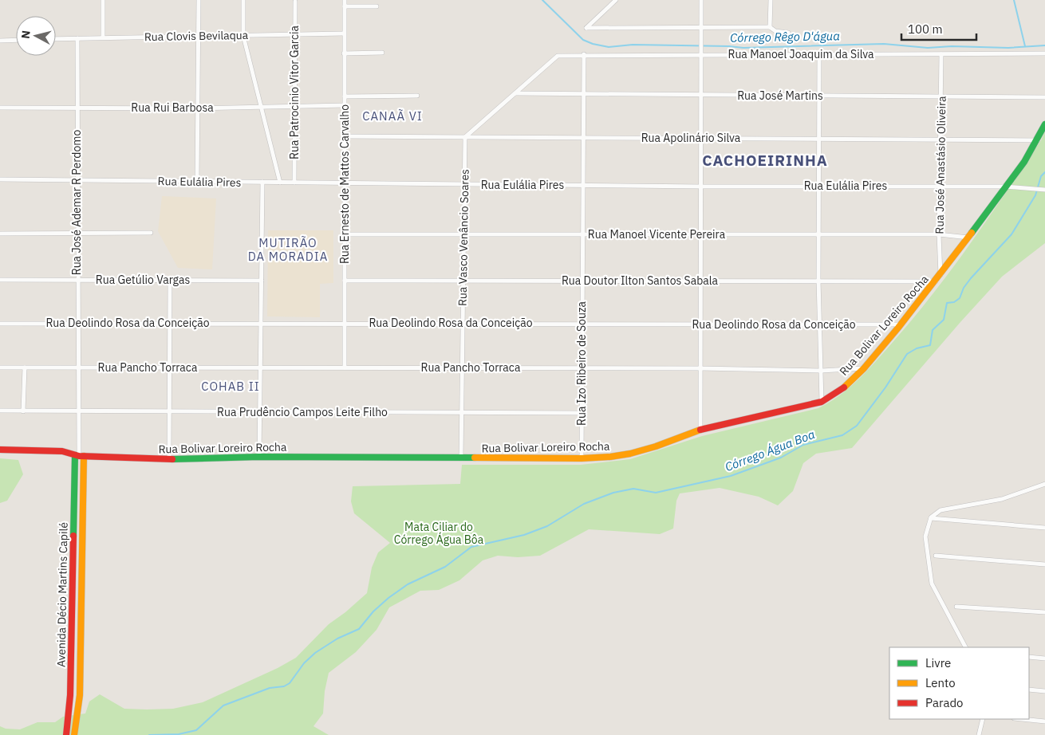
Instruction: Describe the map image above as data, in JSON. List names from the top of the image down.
{
  "streets": {
    "street": [
      "Rua Clovis Bevilaqua",
      "Rua Manoel Joaquim da Silva",
      "Rua Patrocinio Vitor Garcia",
      "Rua José Martins",
      "Rua Rui Barbosa",
      "Rua Apolinário Silva",
      "Rua José Anastásio Oliveira",
      "Rua Eulália Pires",
      "Rua Ernesto de Mattos Carvalho",
      "Rua José Ademar R Perdomo",
      "Rua Manoel Vicente Pereira",
      "Rua Vasco Venâncio Soares",
      "Rua Getúlio Vargas",
      "Rua Doutor Ilton Santos Sabala",
      "Rua Deolindo Rosa da Conceição",
      "Rua Bolivar Loreiro Rocha",
      "Rua Izo Ribeiro de Souza",
      "Rua Pancho Torraca",
      "Rua Prudêncio Campos Leite Filho",
      "Avenida Décio Martins Capilé"
    ]
  },
  "crossings": [
    ["Rua Clovis Bevilaqua", "Rua Patrocinio Vitor Garcia"],
    ["Rua Clovis Bevilaqua", "Rua Ernesto de Mattos Carvalho"],
    ["Rua Clovis Bevilaqua", "Rua José Ademar R Perdomo"],
    ["Rua Manoel Joaquim da Silva", "Rua José Martins"],
    ["Rua Manoel Joaquim da Silva", "Rua José Anastásio Oliveira"],
    ["Rua Manoel Joaquim da Silva", "Rua Izo Ribeiro de Souza"],
    ["Rua Patrocinio Vitor Garcia", "Rua Rui Barbosa"],
    ["Rua Patrocinio Vitor Garcia", "Rua Eulália Pires"],
    ["Rua José Martins", "Rua José Anastásio Oliveira"],
    ["Rua José Martins", "Rua Izo Ribeiro de Souza"],
    ["Rua Rui Barbosa", "Rua Ernesto de Mattos Carvalho"],
    ["Rua Rui Barbosa", "Rua José Ademar R Perdomo"],
    ["Rua Apolinário Silva", "Rua José Anastásio Oliveira"],
    ["Rua Apolinário Silva", "Rua Ernesto de Mattos Carvalho"],
    ["Rua Apolinário Silva", "Rua Vasco Venâncio Soares"],
    ["Rua Apolinário Silva", "Rua Bolivar Loreiro Rocha"],
    ["Rua Apolinário Silva", "Rua Izo Ribeiro de Souza"],
    ["Rua José Anastásio Oliveira", "Rua Eulália Pires"],
    ["Rua José Anastásio Oliveira", "Rua Manoel Vicente Pereira"],
    ["Rua José Anastásio Oliveira", "Rua Bolivar Loreiro Rocha"],
    ["Rua Eulália Pires", "Rua Ernesto de Mattos Carvalho"],
    ["Rua Eulália Pires", "Rua José Ademar R Perdomo"],
    ["Rua Eulália Pires", "Rua Vasco Venâncio Soares"],
    ["Rua Eulália Pires", "Rua Bolivar Loreiro Rocha"],
    ["Rua Eulália Pires", "Rua Izo Ribeiro de Souza"],
    ["Rua Ernesto de Mattos Carvalho", "Rua Manoel Vicente Pereira"],
    ["Rua Ernesto de Mattos Carvalho", "Rua Doutor Ilton Santos Sabala"],
    ["Rua Ernesto de Mattos Carvalho", "Rua Deolindo Rosa da Conceição"],
    ["Rua Ernesto de Mattos Carvalho", "Rua Pancho Torraca"],
    ["Rua José Ademar R Perdomo", "Rua Getúlio Vargas"],
    ["Rua José Ademar R Perdomo", "Rua Deolindo Rosa da Conceição"],
    ["Rua José Ademar R Perdomo", "Rua Bolivar Loreiro Rocha"],
    ["Rua José Ademar R Perdomo", "Rua Pancho Torraca"],
    ["Rua José Ademar R Perdomo", "Rua Prudêncio Campos Leite Filho"],
    ["Rua José Ademar R Perdomo", "Avenida Décio Martins Capilé"],
    ["Rua Manoel Vicente Pereira", "Rua Vasco Venâncio Soares"],
    ["Rua Manoel Vicente Pereira", "Rua Bolivar Loreiro Rocha"],
    ["Rua Manoel Vicente Pereira", "Rua Izo Ribeiro de Souza"],
    ["Rua Vasco Venâncio Soares", "Rua Doutor Ilton Santos Sabala"],
    ["Rua Vasco Venâncio Soares", "Rua Deolindo Rosa da Conceição"],
    ["Rua Vasco Venâncio Soares", "Rua Bolivar Loreiro Rocha"],
    ["Rua Vasco Venâncio Soares", "Rua Pancho Torraca"],
    ["Rua Vasco Venâncio Soares", "Rua Prudêncio Campos Leite Filho"],
    ["Rua Doutor Ilton Santos Sabala", "Rua Bolivar Loreiro Rocha"],
    ["Rua Doutor Ilton Santos Sabala", "Rua Izo Ribeiro de Souza"],
    ["Rua Deolindo Rosa da Conceição", "Rua Bolivar Loreiro Rocha"],
    ["Rua Deolindo Rosa da Conceição", "Rua Izo Ribeiro de Souza"],
    ["Rua Bolivar Loreiro Rocha", "Rua Izo Ribeiro de Souza"],
    ["Rua Bolivar Loreiro Rocha", "Rua Pancho Torraca"],
    ["Rua Bolivar Loreiro Rocha", "Avenida Décio Martins Capilé"],
    ["Rua Izo Ribeiro de Souza", "Rua Pancho Torraca"],
    ["Rua Izo Ribeiro de Souza", "Rua Prudêncio Campos Leite Filho"]
  ],
  "districts": [
    "CANAÃ VI",
    "CACHOEIRINHA",
    "MUTIRÃO DA MORADIA",
    "COHAB II"
  ],
  "water": ["Córrego Rêgo D'água", "Córrego Água Boa"],
  "parks": ["Mata Ciliar do Córrego Água Bôa"],
  "legend": ["Livre", "Lento", "Parado"],
  "scale_bar": "100 m",
  "north": "left"
}
